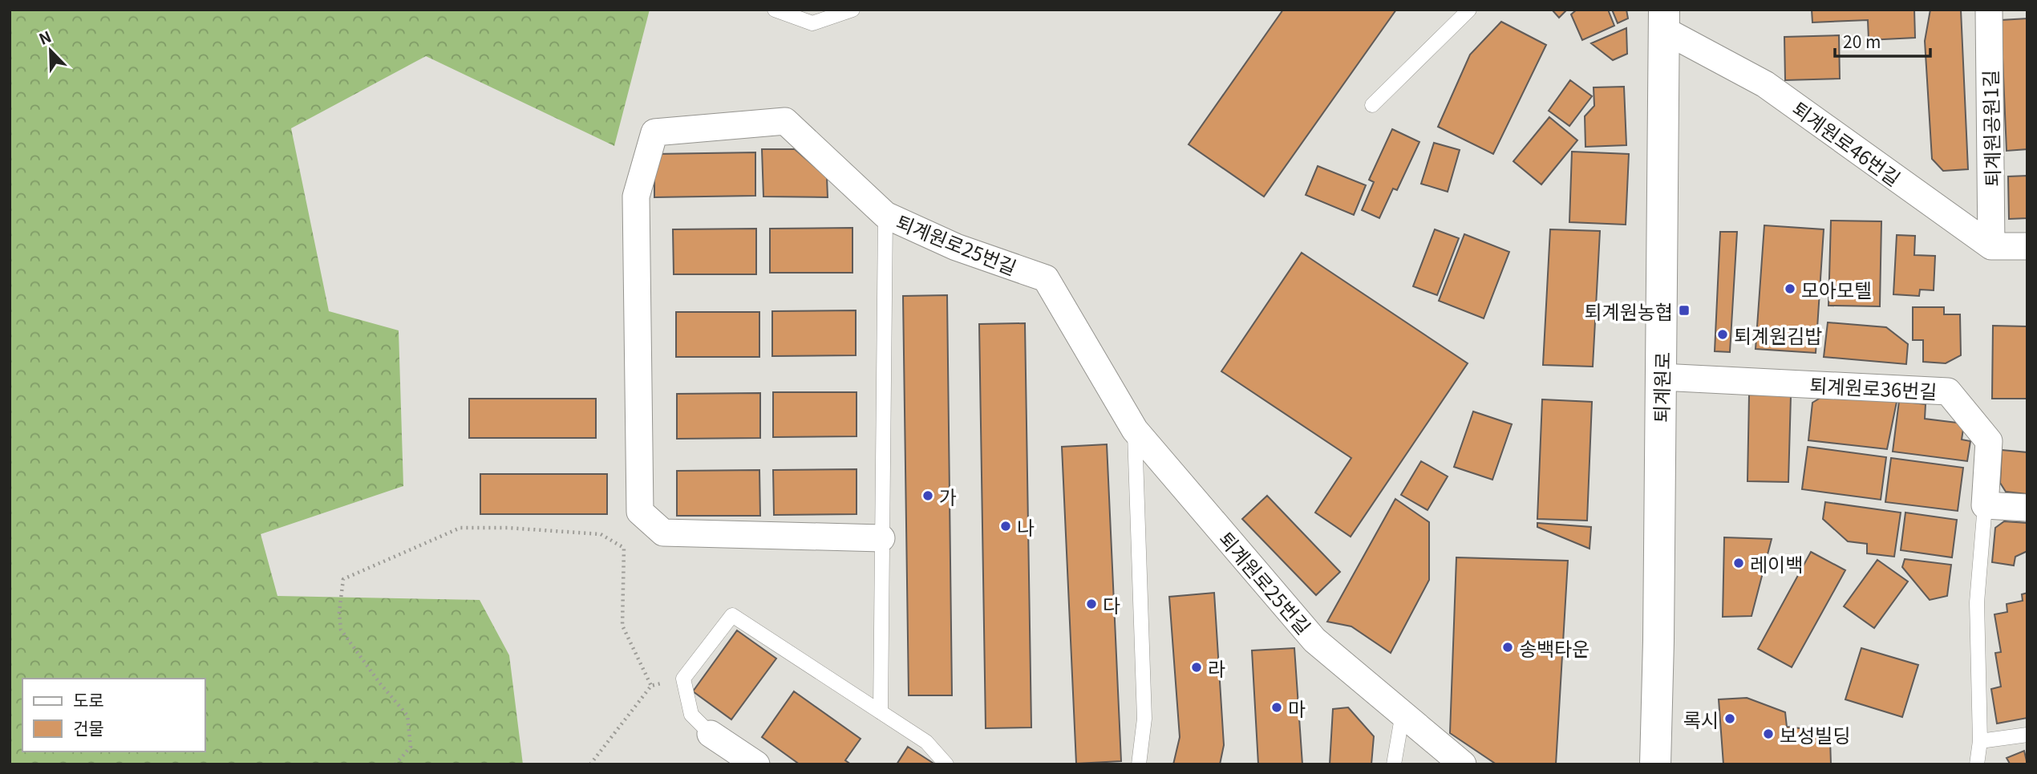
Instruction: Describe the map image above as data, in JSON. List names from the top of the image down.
{
  "streets": {
    "street": [
      "퇴계원공원1길",
      "퇴계원로46번길",
      "퇴계원로25번길",
      "퇴계원로",
      "퇴계원로36번길"
    ]
  },
  "crossings": [
    ["퇴계원공원1길", "퇴계원로46번길"],
    ["퇴계원로46번길", "퇴계원로"],
    ["퇴계원로", "퇴계원로36번길"]
  ],
  "places": {
    "other": [
      "모아모텔",
      "퇴계원김밥",
      "가",
      "나",
      "레이백",
      "다",
      "송백타운",
      "라",
      "마",
      "록시",
      "보성빌딩"
    ],
    "transit": ["퇴계원농협"]
  },
  "legend": ["도로", "건물"],
  "scale_bar": "20 m",
  "north": "top left"
}
